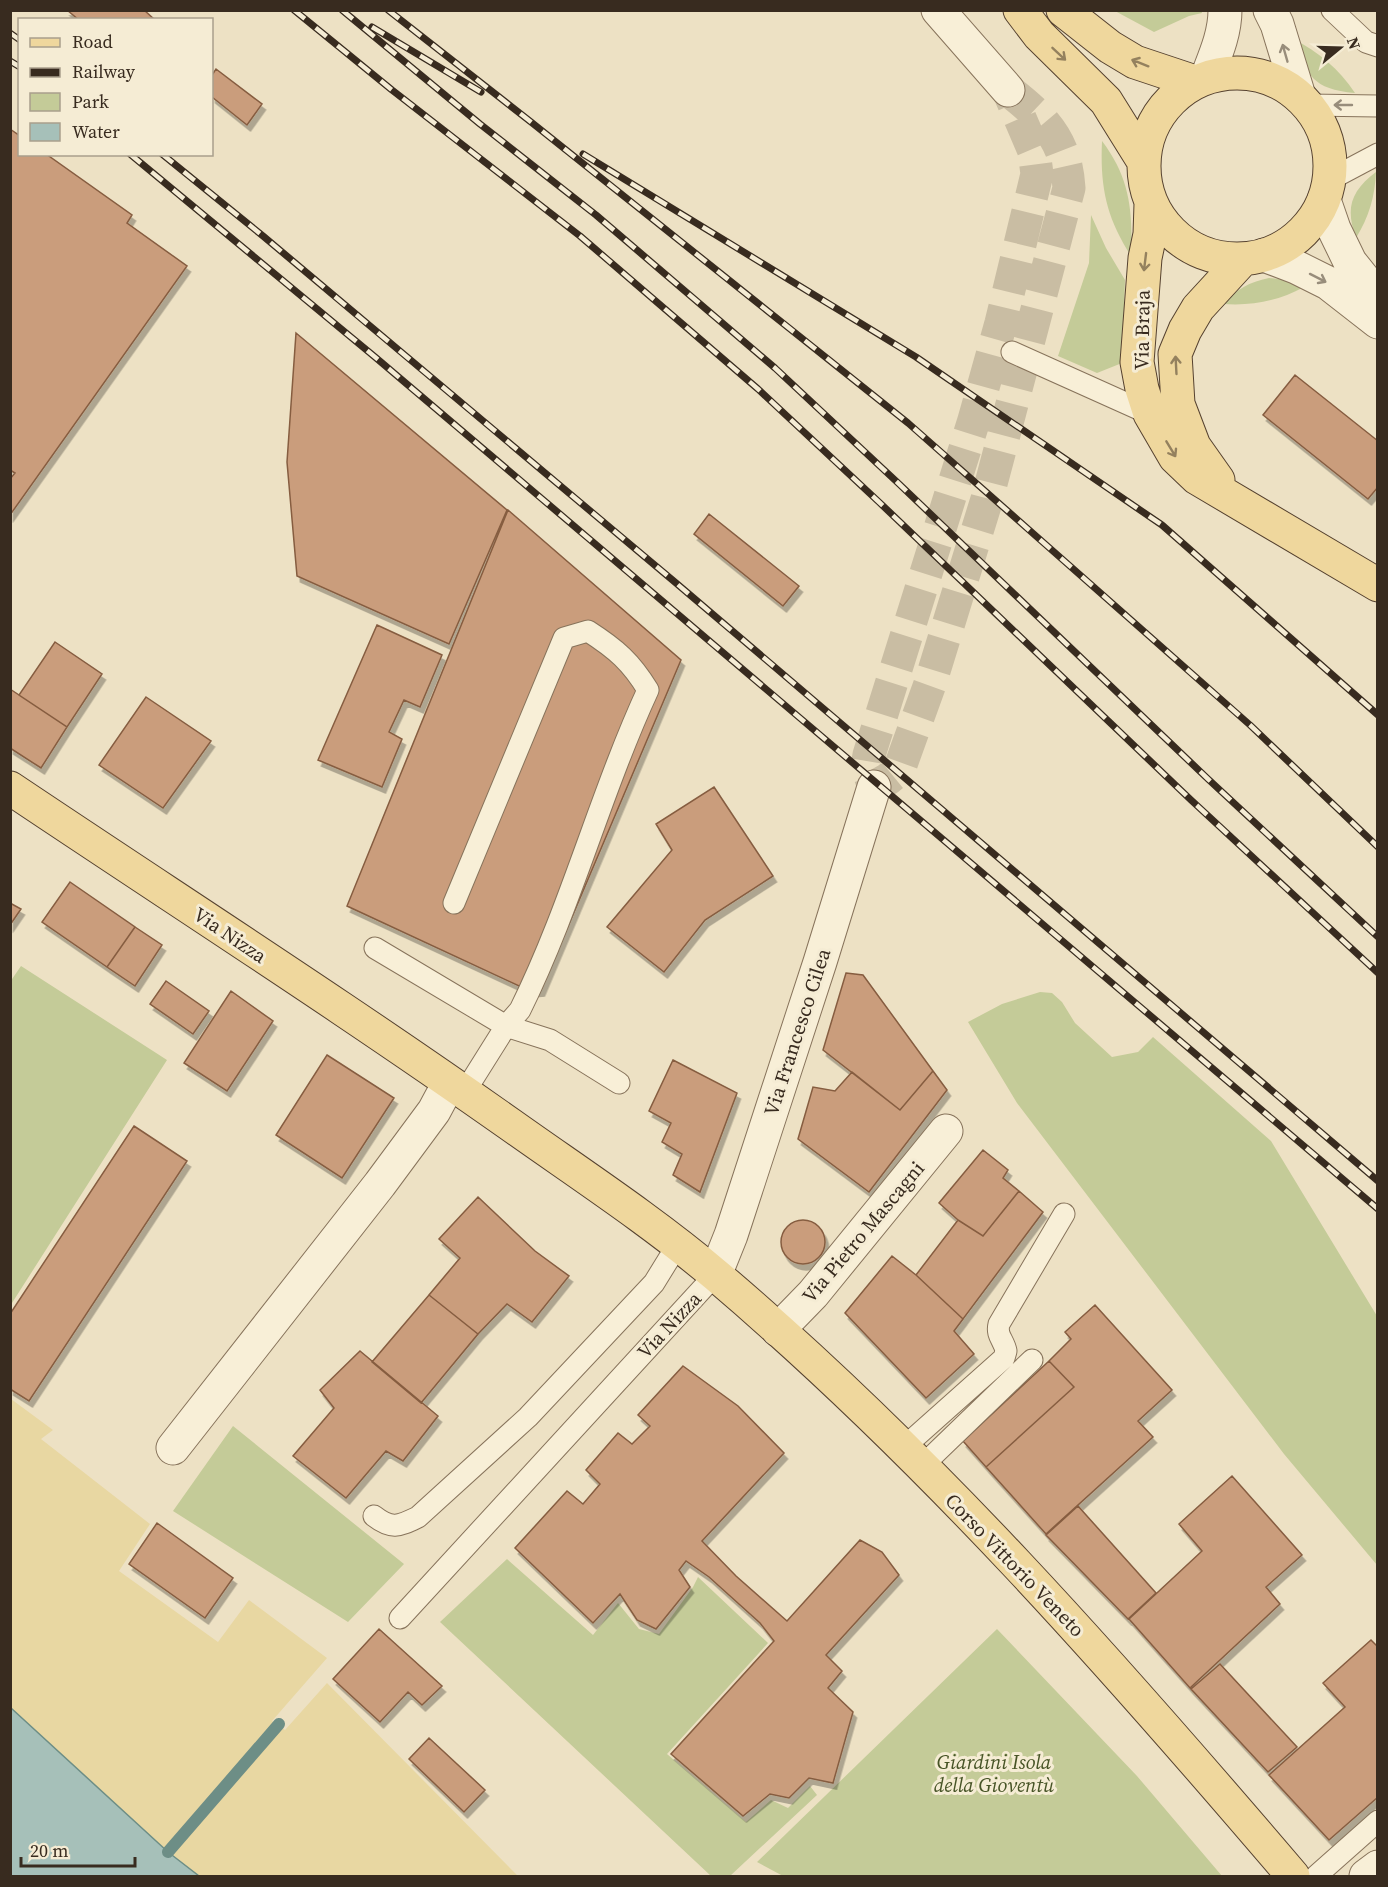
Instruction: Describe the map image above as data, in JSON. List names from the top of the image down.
{
  "streets": {
    "main road": ["Via Braja", "Via Nizza", "Corso Vittorio Veneto"],
    "street": ["Via Francesco Cilea", "Via Pietro Mascagni"]
  },
  "crossings": [
    ["Via Nizza", "Via Francesco Cilea"],
    ["Via Nizza", "Corso Vittorio Veneto"],
    ["Via Francesco Cilea", "Corso Vittorio Veneto"],
    ["Via Pietro Mascagni", "Corso Vittorio Veneto"]
  ],
  "parks": ["Giardini Isola della Gioventù"],
  "legend": [
    "Road",
    "Railway",
    "Park",
    "Water"
  ],
  "scale_bar": "20 m",
  "north": "right"
}
